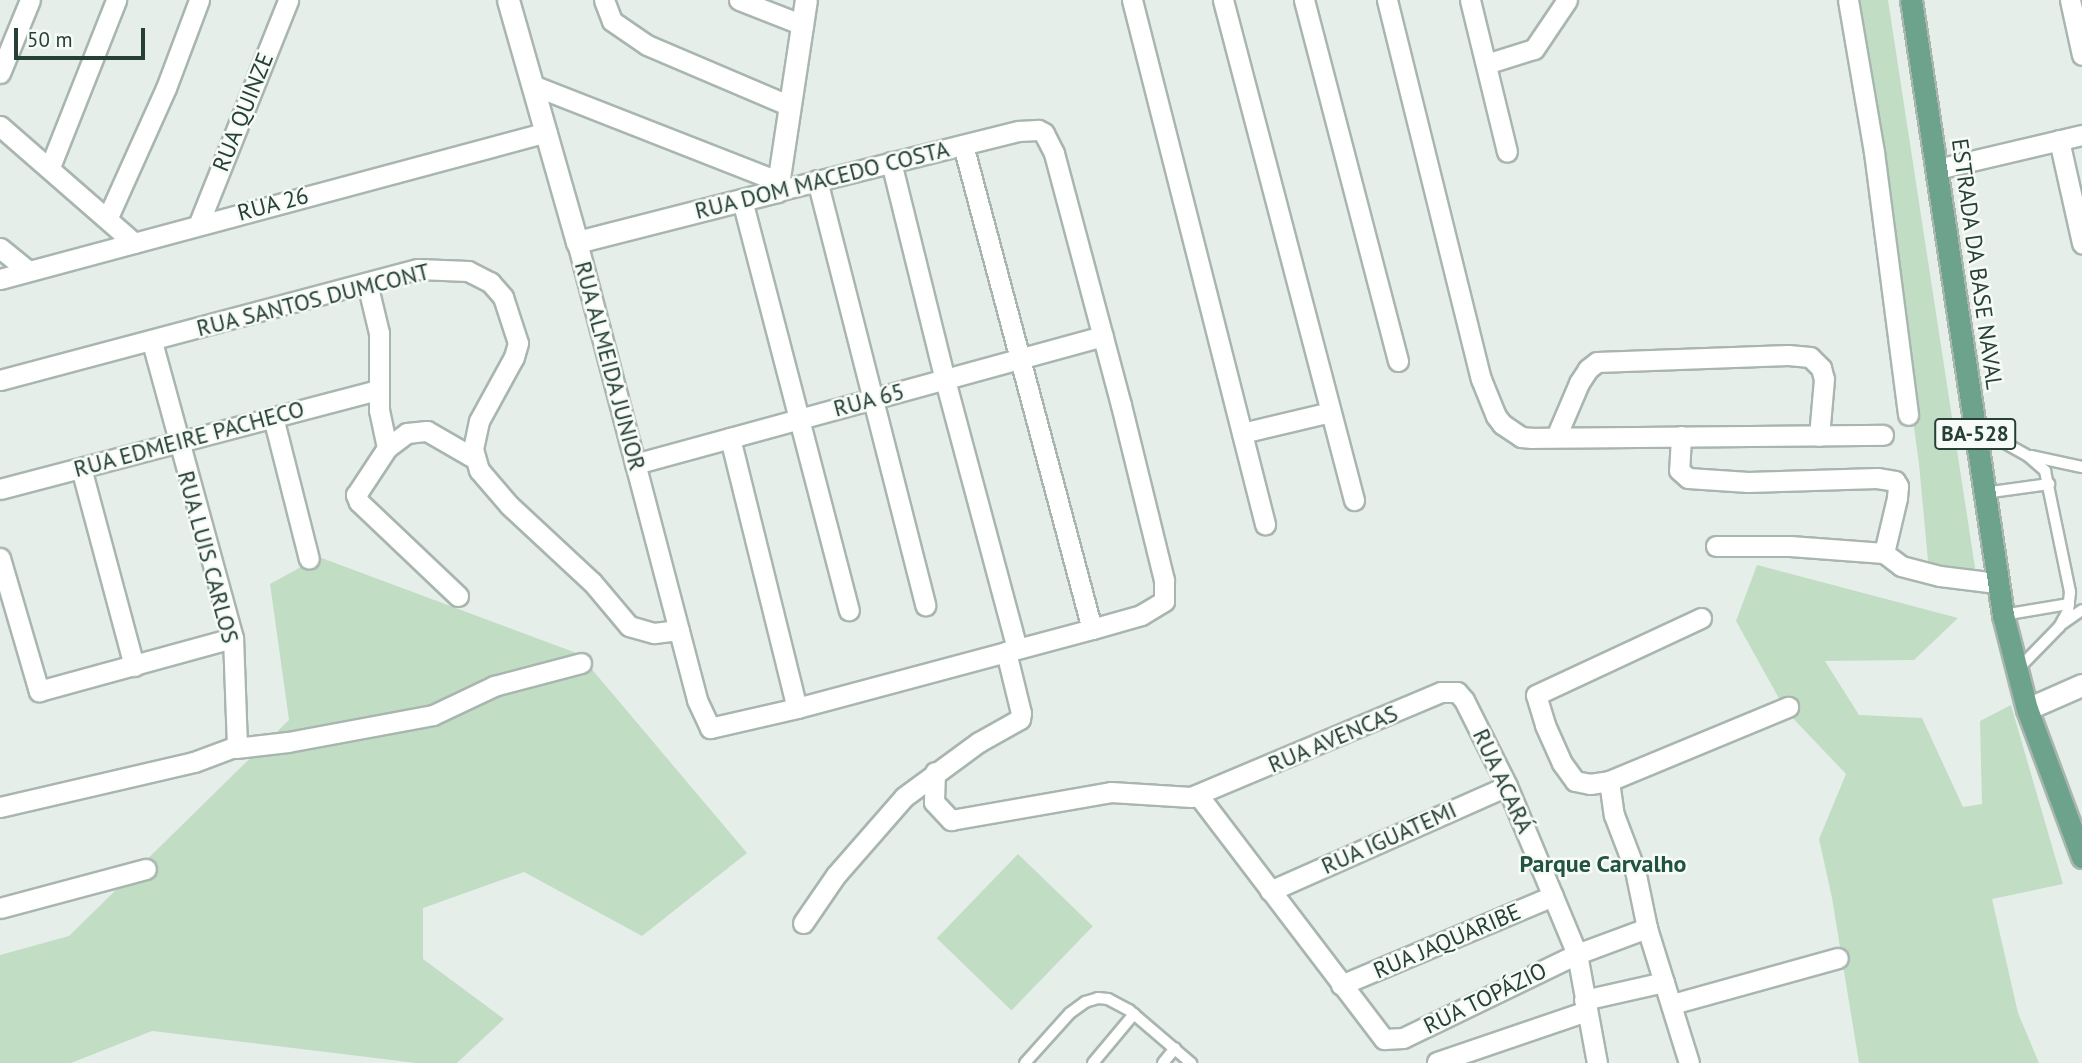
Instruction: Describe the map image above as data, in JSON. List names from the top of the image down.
{
  "streets": {
    "main road": [
      "RUA DOM MACEDO COSTA",
      "ESTRADA DA BASE NAVAL",
      "RUA ALMEIDA JUNIOR",
      "BA-528"
    ],
    "street": [
      "RUA QUINZE",
      "RUA 26",
      "RUA SANTOS DUMCONT",
      "RUA 65",
      "RUA EDMEIRE PACHECO",
      "RUA LUIS CARLOS",
      "RUA AVENCAS",
      "RUA ACARÁ",
      "RUA IGUATEMI",
      "RUA JAQUARIBE",
      "RUA TOPÁZIO"
    ]
  },
  "crossings": [
    ["RUA QUINZE", "RUA 26"],
    ["RUA DOM MACEDO COSTA", "RUA ALMEIDA JUNIOR"],
    ["RUA DOM MACEDO COSTA", "RUA 65"],
    ["RUA 26", "RUA ALMEIDA JUNIOR"],
    ["RUA SANTOS DUMCONT", "RUA LUIS CARLOS"],
    ["RUA ALMEIDA JUNIOR", "RUA 65"],
    ["RUA EDMEIRE PACHECO", "RUA LUIS CARLOS"],
    ["RUA AVENCAS", "RUA ACARÁ"],
    ["RUA ACARÁ", "RUA IGUATEMI"],
    ["RUA ACARÁ", "RUA JAQUARIBE"],
    ["RUA ACARÁ", "RUA TOPÁZIO"],
    ["RUA JAQUARIBE", "RUA TOPÁZIO"]
  ],
  "districts": ["Parque Carvalho"],
  "scale_bar": "50 m"
}
